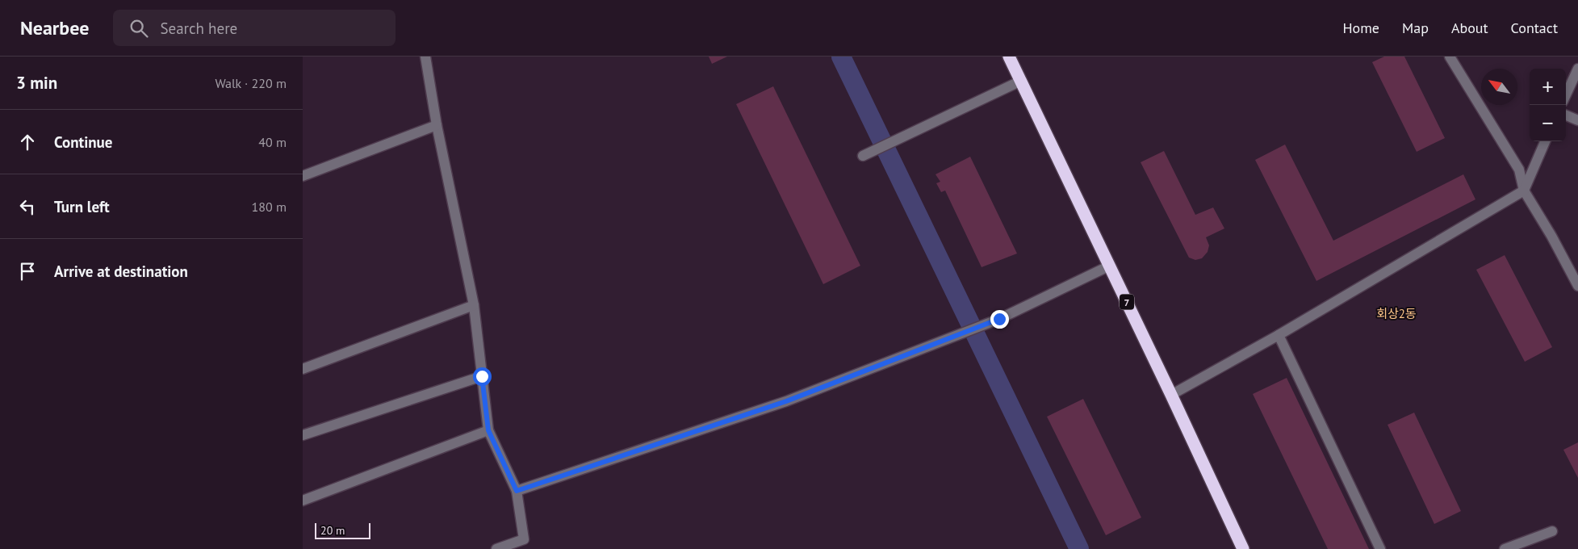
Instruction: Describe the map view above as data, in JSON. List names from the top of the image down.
{
  "streets": {
    "highway": ["7"]
  },
  "districts": ["회상2동"],
  "scale_bar": "20 m",
  "north": "top left",
  "page": {
    "header": "Nearbee",
    "search": "Search here",
    "nav": [
      "Home",
      "Map",
      "About",
      "Contact"
    ],
    "heading": ["3 min", "Walk · 220 m"],
    "map_buttons": ["+", "−"],
    "list": [
      ["Continue", "40 m"],
      ["Turn left", "180 m"],
      "Arrive at destination"
    ],
    "scale": "20 m"
  }
}
